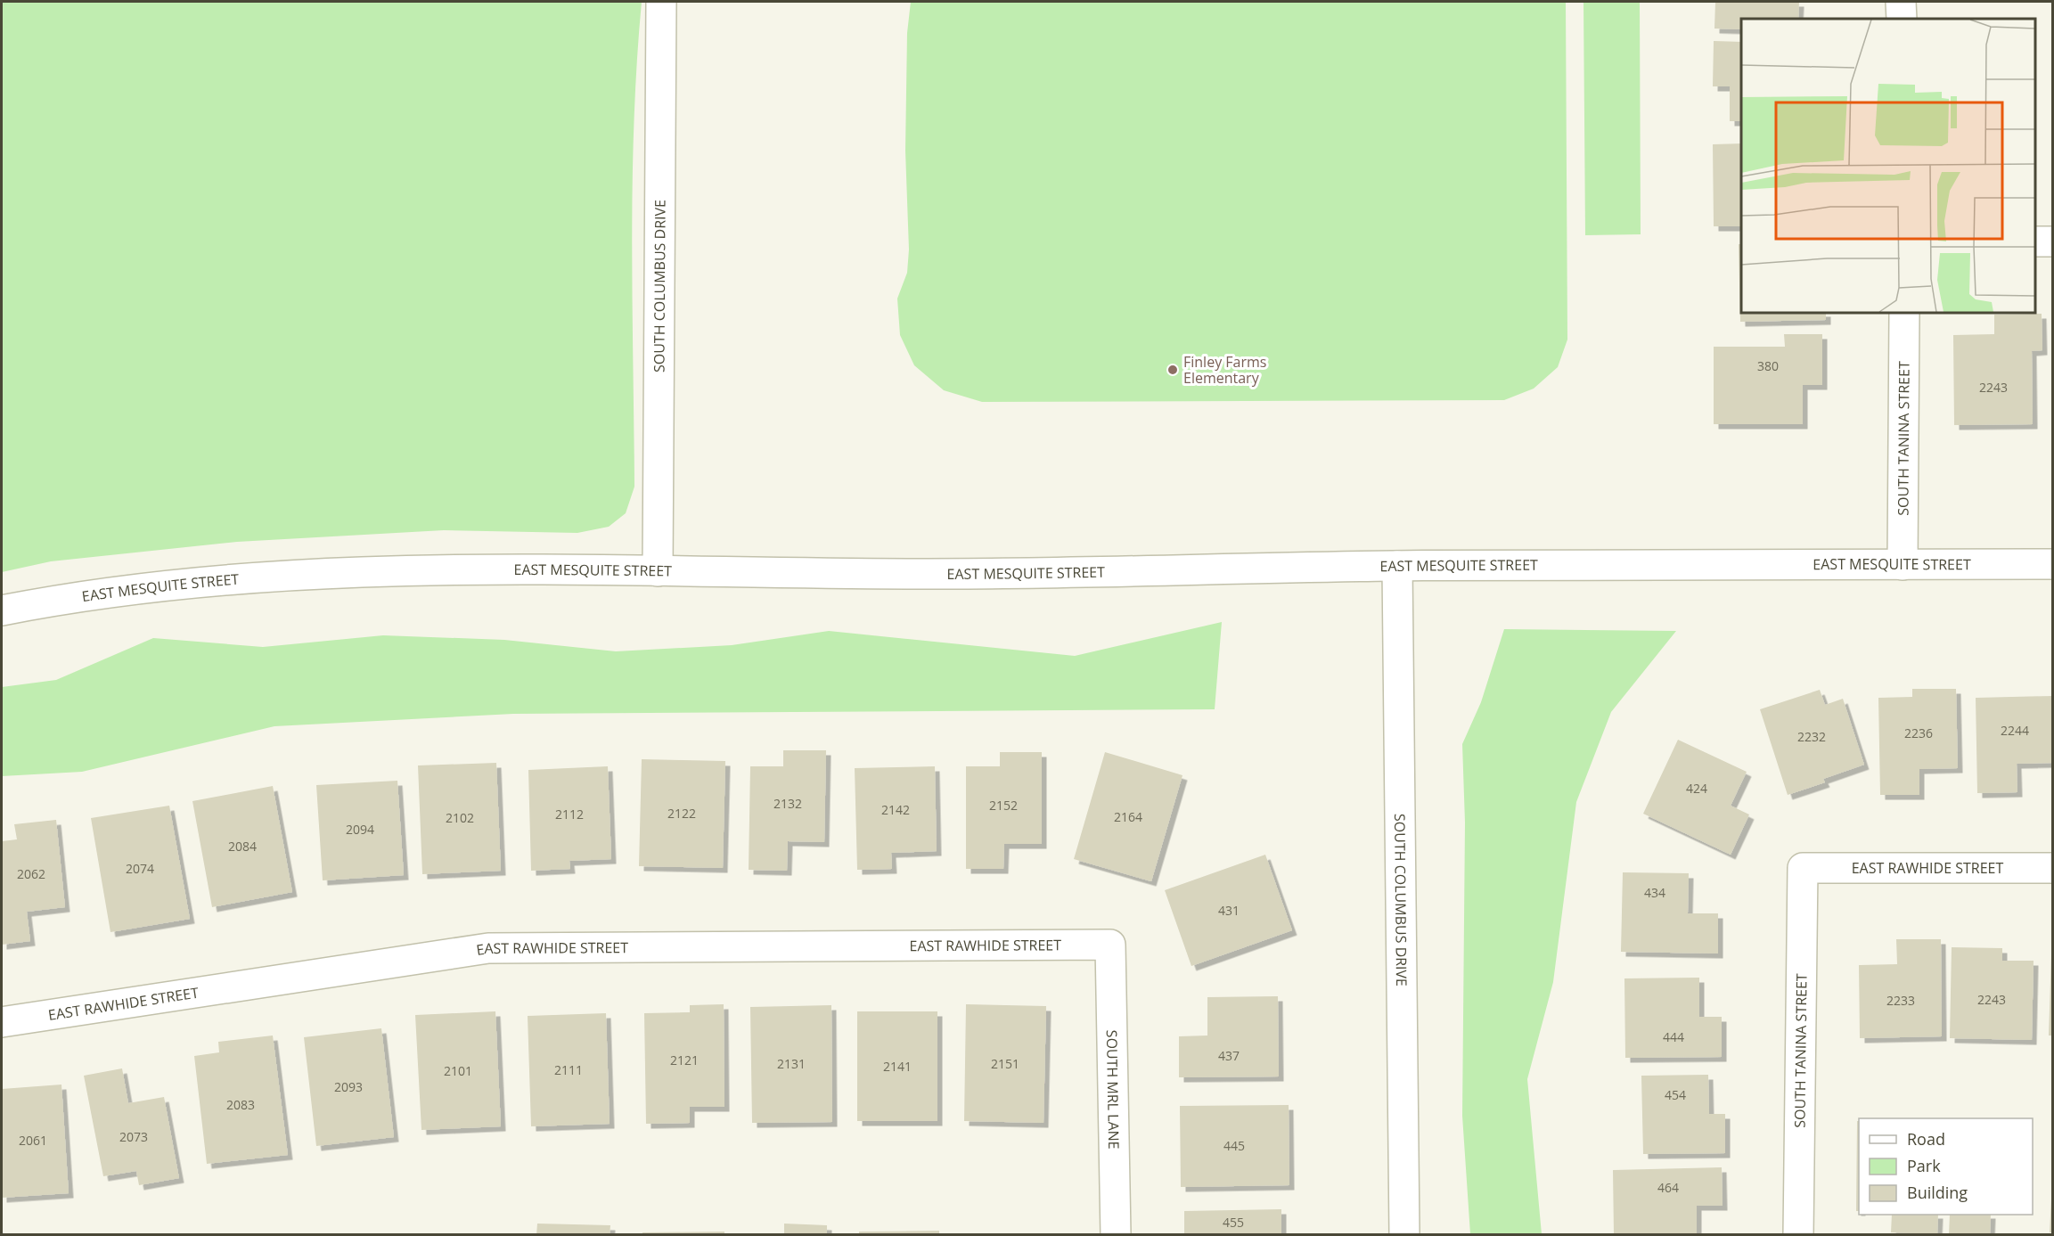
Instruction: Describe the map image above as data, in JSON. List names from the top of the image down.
{
  "streets": {
    "street": [
      "SOUTH COLUMBUS DRIVE",
      "SOUTH TANINA STREET",
      "EAST MESQUITE STREET",
      "EAST RAWHIDE STREET",
      "SOUTH MRL LANE"
    ]
  },
  "crossings": [
    ["SOUTH COLUMBUS DRIVE", "EAST MESQUITE STREET"],
    ["SOUTH TANINA STREET", "EAST MESQUITE STREET"],
    ["SOUTH TANINA STREET", "EAST RAWHIDE STREET"],
    ["EAST RAWHIDE STREET", "SOUTH MRL LANE"]
  ],
  "places": ["Finley Farms Elementary"],
  "house_numbers": [
    "380",
    "2243",
    "2244",
    "2236",
    "2232",
    "424",
    "2132",
    "2152",
    "2142",
    "2122",
    "2112",
    "2164",
    "2102",
    "2094",
    "2084",
    "2074",
    "2062",
    "434",
    "431",
    "2243",
    "2233",
    "444",
    "437",
    "2121",
    "2131",
    "2151",
    "2141",
    "2111",
    "2101",
    "2093",
    "454",
    "2083",
    "2073",
    "2061",
    "445",
    "464",
    "455"
  ],
  "legend": ["Road", "Park", "Building"]
}
